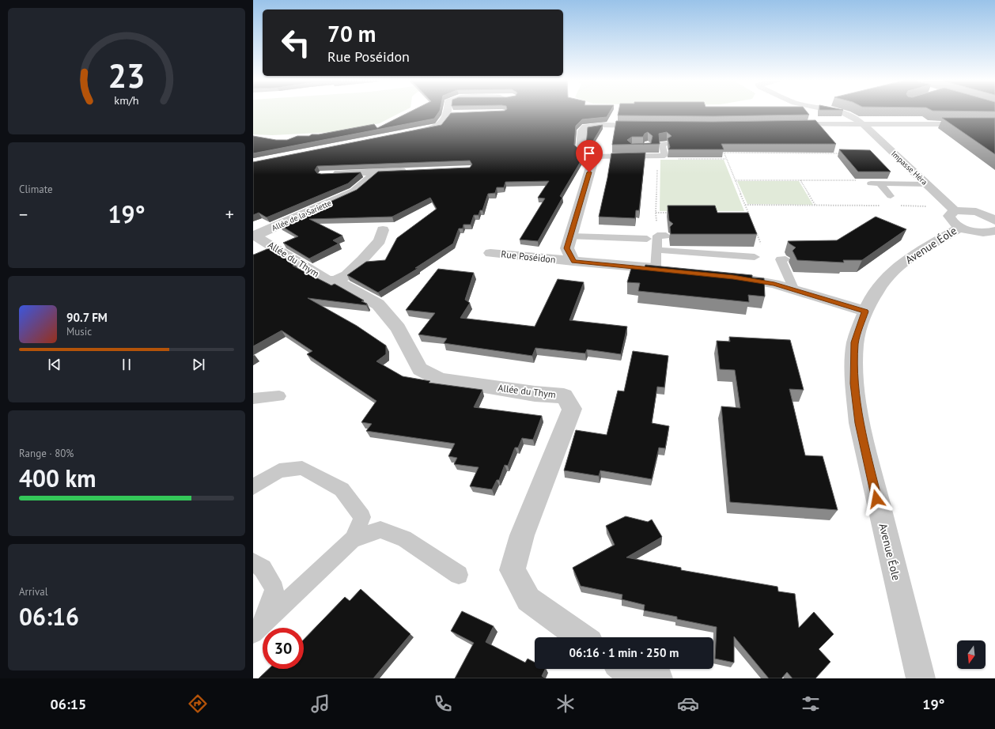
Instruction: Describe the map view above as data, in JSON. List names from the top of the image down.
{
  "streets": {
    "street": [
      "Impasse Héra",
      "Allée de la Sariette",
      "Avenue Éole",
      "Rue Poséidon",
      "Allée du Thym"
    ]
  },
  "crossings": [
    ["Impasse Héra", "Avenue Éole"],
    ["Allée de la Sariette", "Allée du Thym"]
  ],
  "north": "bottom",
  "page": {
    "turn": ["70 m", "Rue Poséidon"],
    "tile": [
      "Climate",
      ["Range · 80%", "400 km"],
      ["Arrival", "06:16"]
    ],
    "heat": ["−", "19°", "+"],
    "song": ["90.7 FM", "Music"],
    "limit": "30",
    "trip": "06:16 · 1 min · 250 m",
    "tabs": ["06:15", "19°"],
    "gauge": ["23", "km/h"]
  }
}
